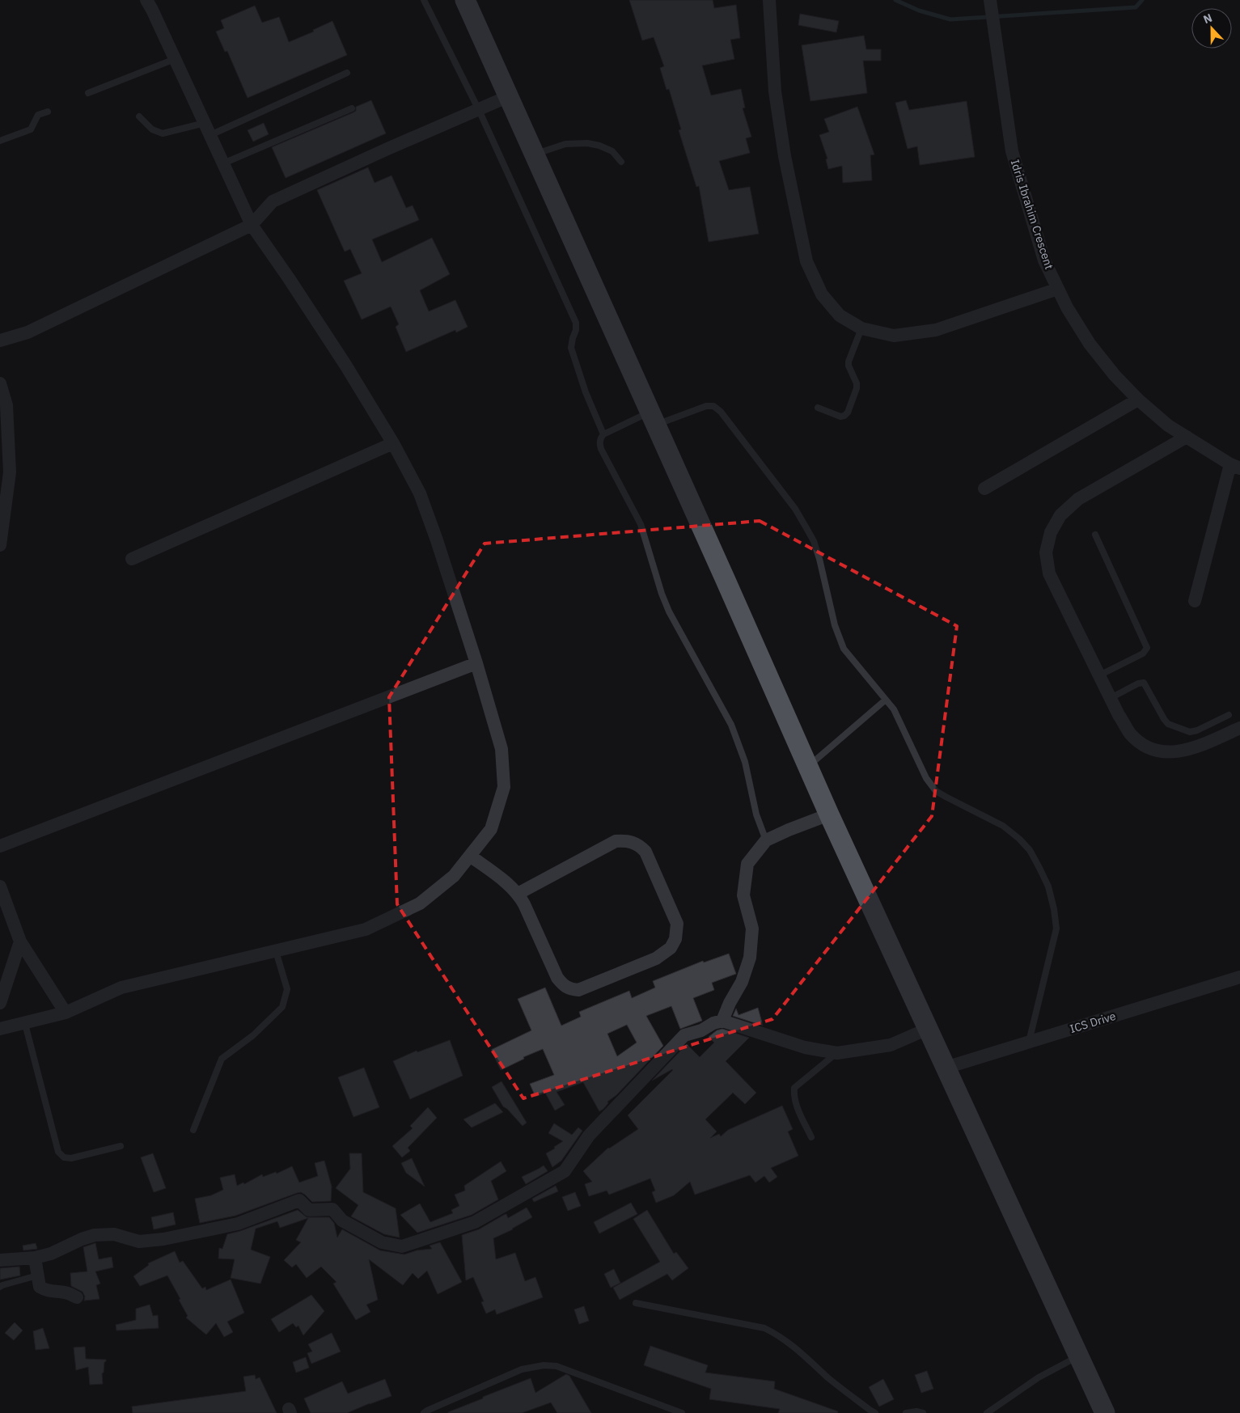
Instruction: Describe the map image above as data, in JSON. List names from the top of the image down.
{
  "streets": {
    "street": ["Idris Ibrahim Crescent", "ICS Drive"]
  },
  "north": "top"
}
